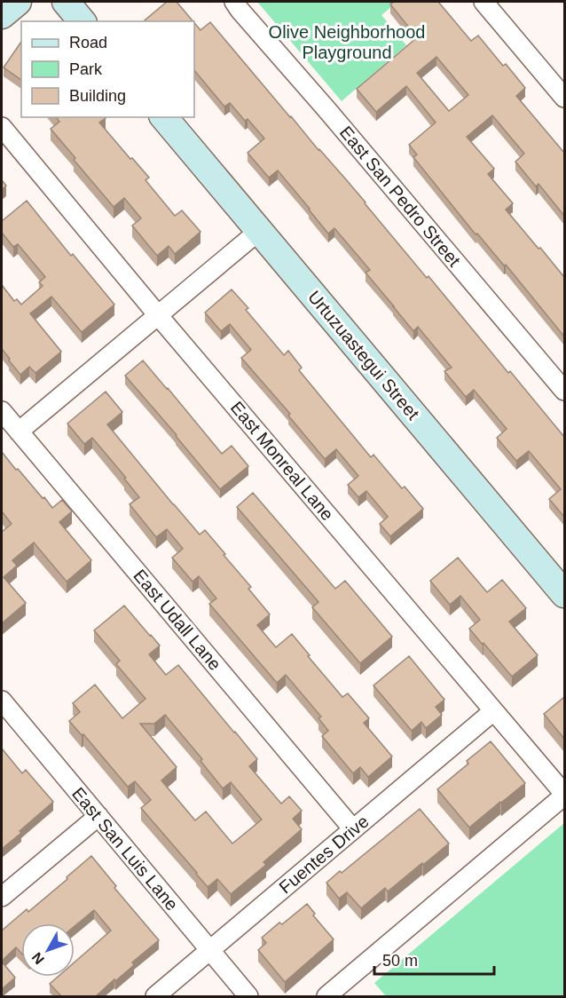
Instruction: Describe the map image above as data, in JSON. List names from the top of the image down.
{
  "streets": {
    "main road": ["Urtuzuastegui Street"],
    "street": [
      "East San Pedro Street",
      "East Monreal Lane",
      "East Udall Lane",
      "East San Luis Lane",
      "Fuentes Drive"
    ]
  },
  "crossings": [
    ["East Monreal Lane", "Fuentes Drive"],
    ["East Udall Lane", "Fuentes Drive"],
    ["East San Luis Lane", "Fuentes Drive"]
  ],
  "parks": ["Olive Neighborhood Playground"],
  "legend": ["Road", "Park", "Building"],
  "scale_bar": "50 m",
  "north": "bottom left"
}
